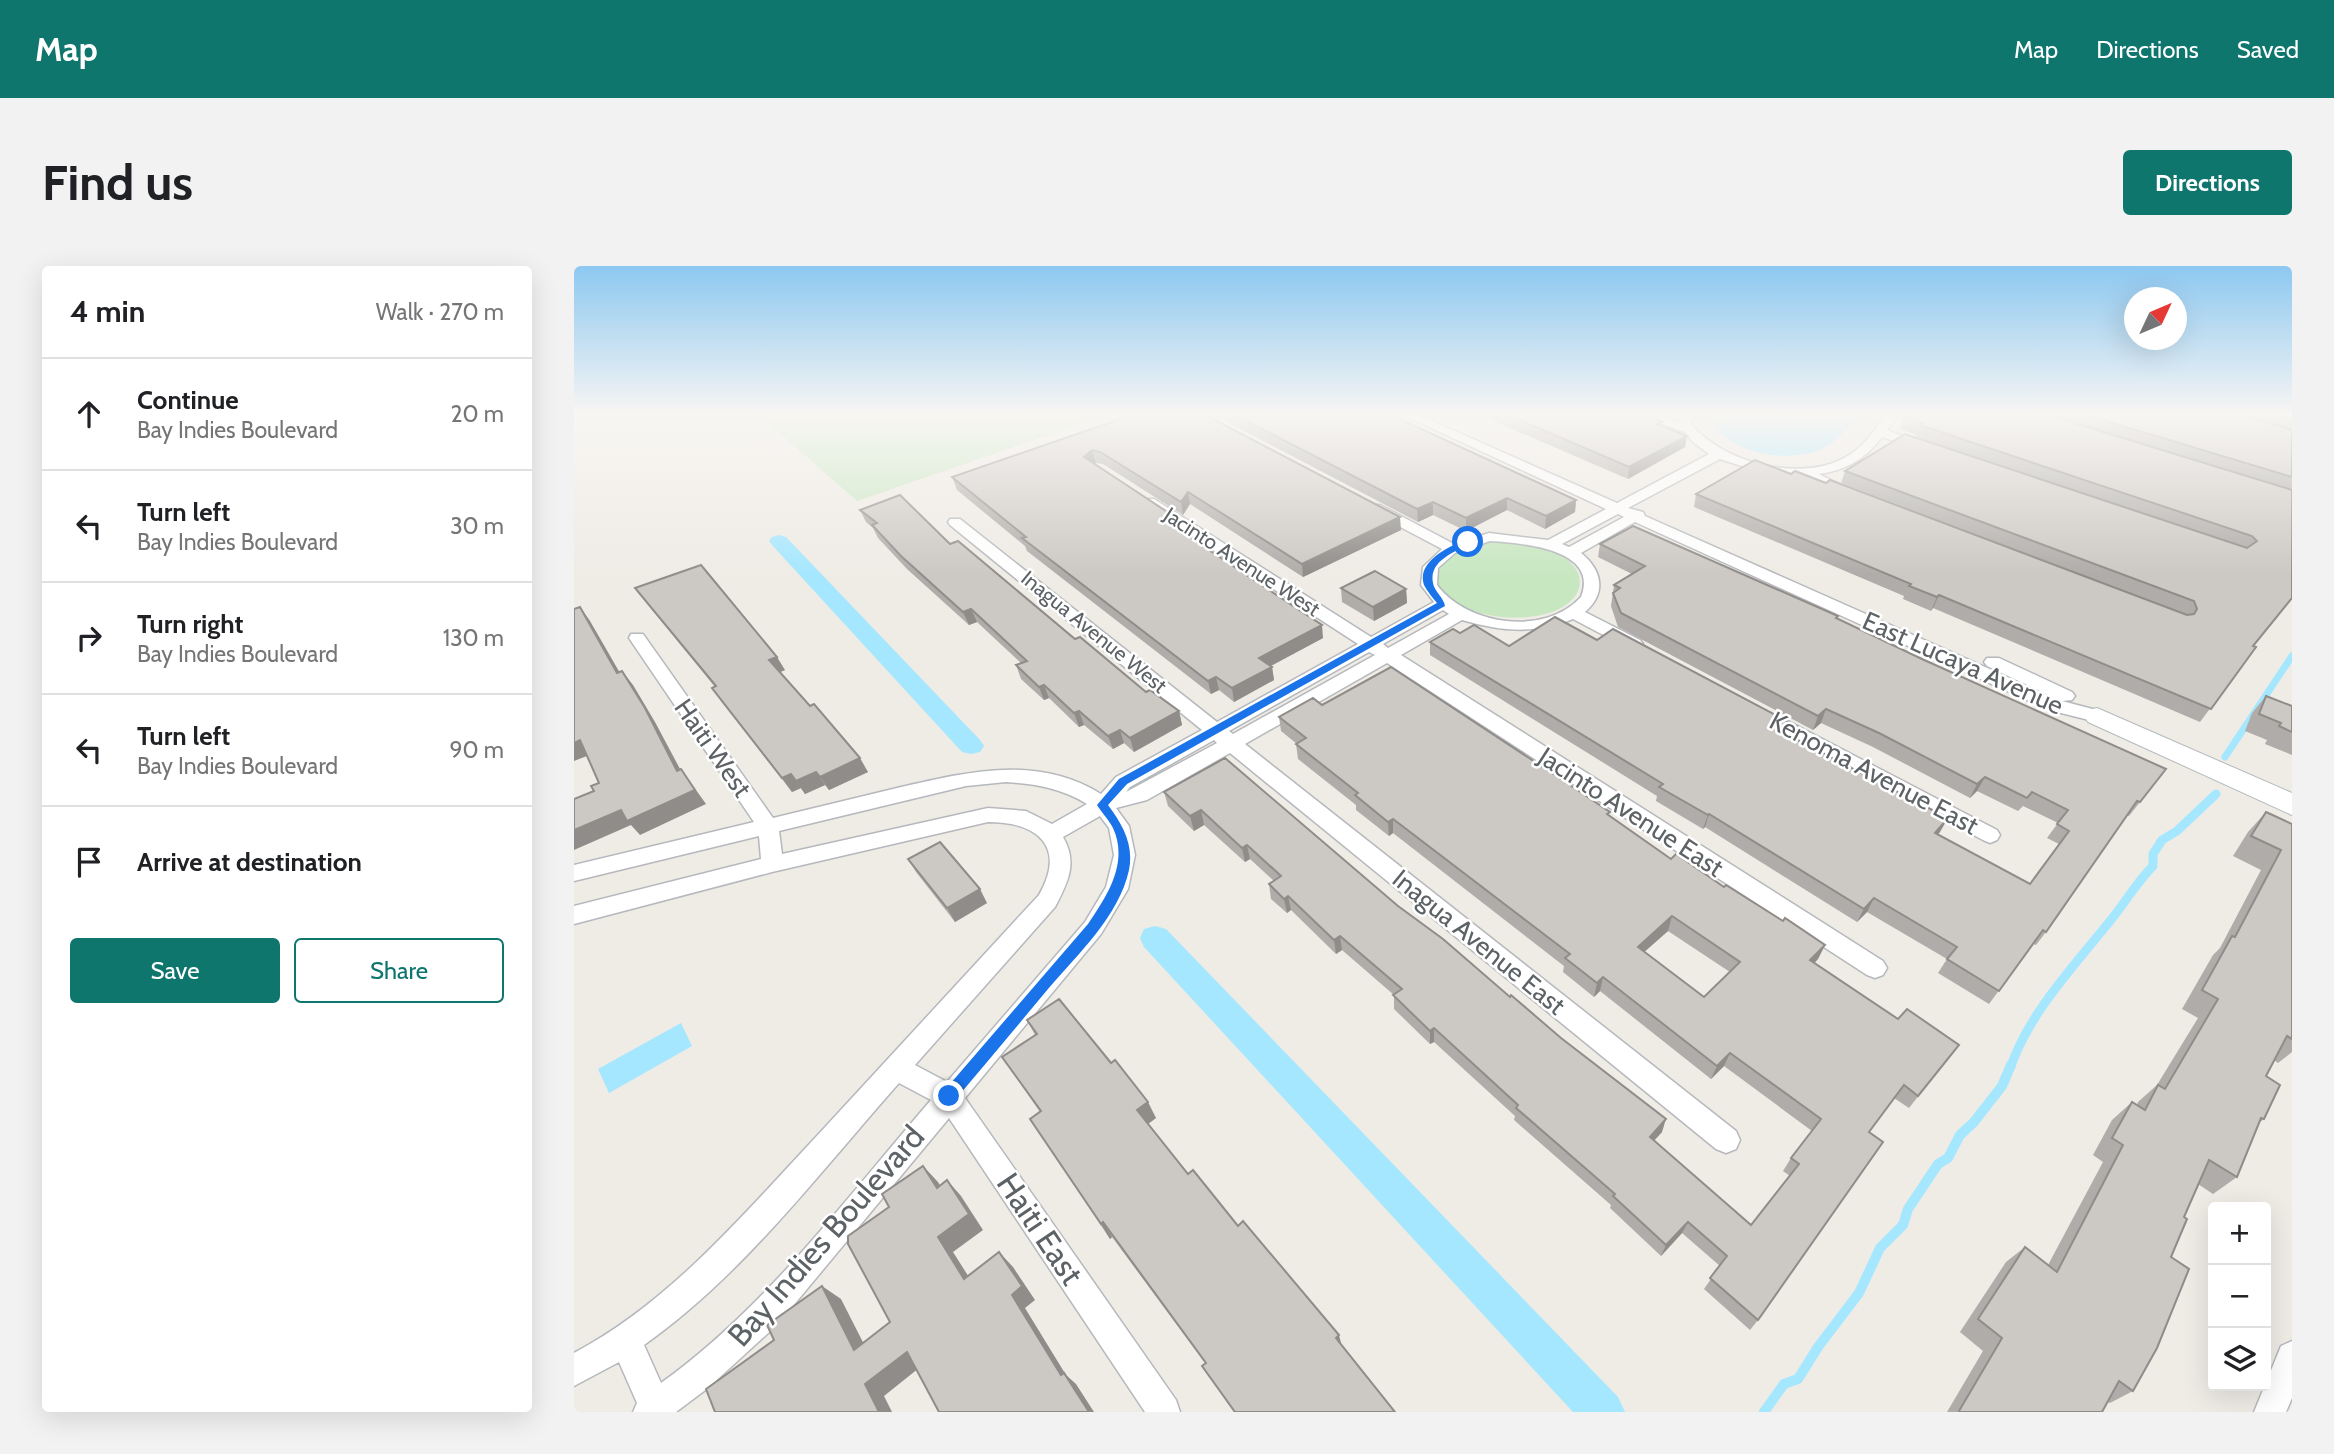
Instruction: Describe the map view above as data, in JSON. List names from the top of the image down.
{
  "streets": {
    "street": [
      "Jacinto Avenue West",
      "Inagua Avenue West",
      "East Lucaya Avenue",
      "Haiti West",
      "Kenoma Avenue East",
      "Jacinto Avenue East",
      "Inagua Avenue East",
      "Haiti East",
      "Bay Indies Boulevard"
    ]
  },
  "crossings": [
    ["Jacinto Avenue West", "Jacinto Avenue East"],
    ["Inagua Avenue West", "Inagua Avenue East"],
    ["Haiti West", "Bay Indies Boulevard"],
    ["Haiti East", "Bay Indies Boulevard"]
  ],
  "north": "top right",
  "page": {
    "header": "Map",
    "nav": ["Map", "Directions", "Saved"],
    "buttons": [
      "Directions",
      ["Save", "Share"]
    ],
    "title": "Find us",
    "heading": ["4 min", "Walk · 270 m"],
    "list": [
      ["Continue", "Bay Indies Boulevard", "20 m"],
      ["Turn left", "Bay Indies Boulevard", "30 m"],
      ["Turn right", "Bay Indies Boulevard", "130 m"],
      ["Turn left", "Bay Indies Boulevard", "90 m"],
      "Arrive at destination"
    ],
    "map_buttons": ["+", "−"]
  }
}
